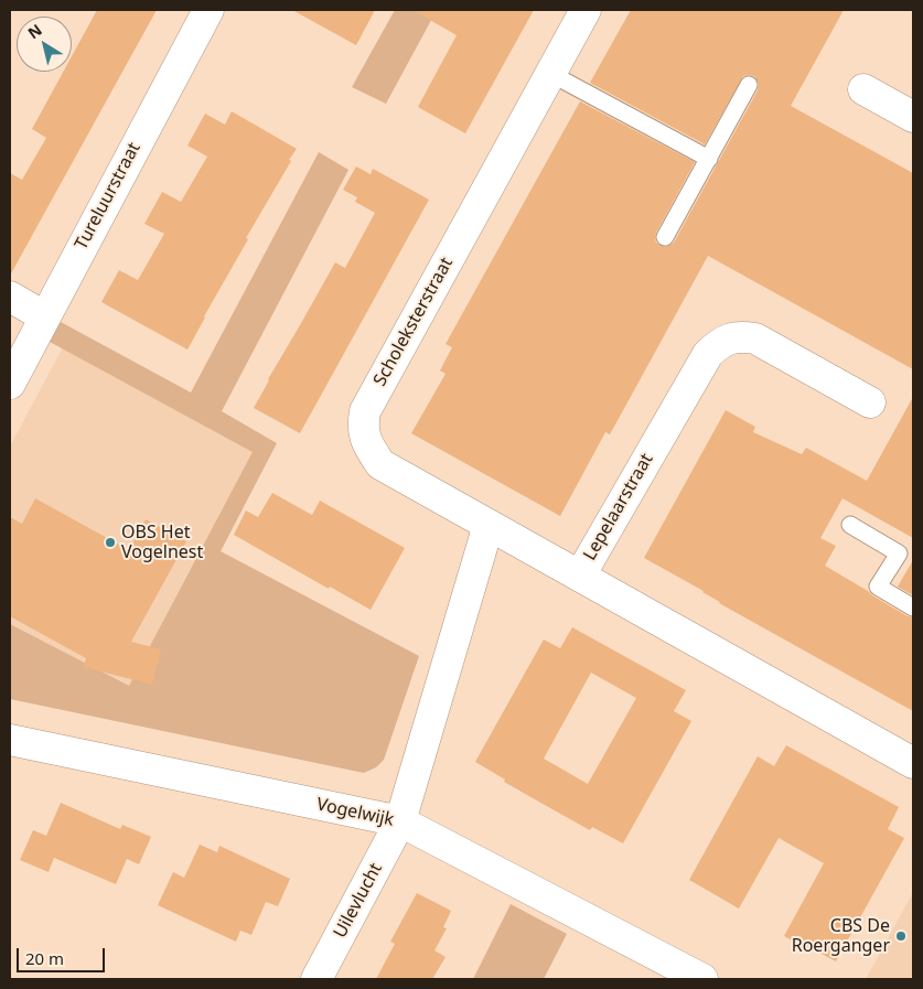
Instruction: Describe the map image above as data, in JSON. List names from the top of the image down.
{
  "streets": {
    "street": [
      "Tureluurstraat",
      "Scholeksterstraat",
      "Lepelaarstraat",
      "Vogelwijk",
      "Uilevlucht"
    ]
  },
  "crossings": [
    ["Scholeksterstraat", "Lepelaarstraat"],
    ["Vogelwijk", "Uilevlucht"]
  ],
  "places": ["OBS Het Vogelnest", "CBS De Roerganger"],
  "scale_bar": "20 m",
  "north": "top left"
}
